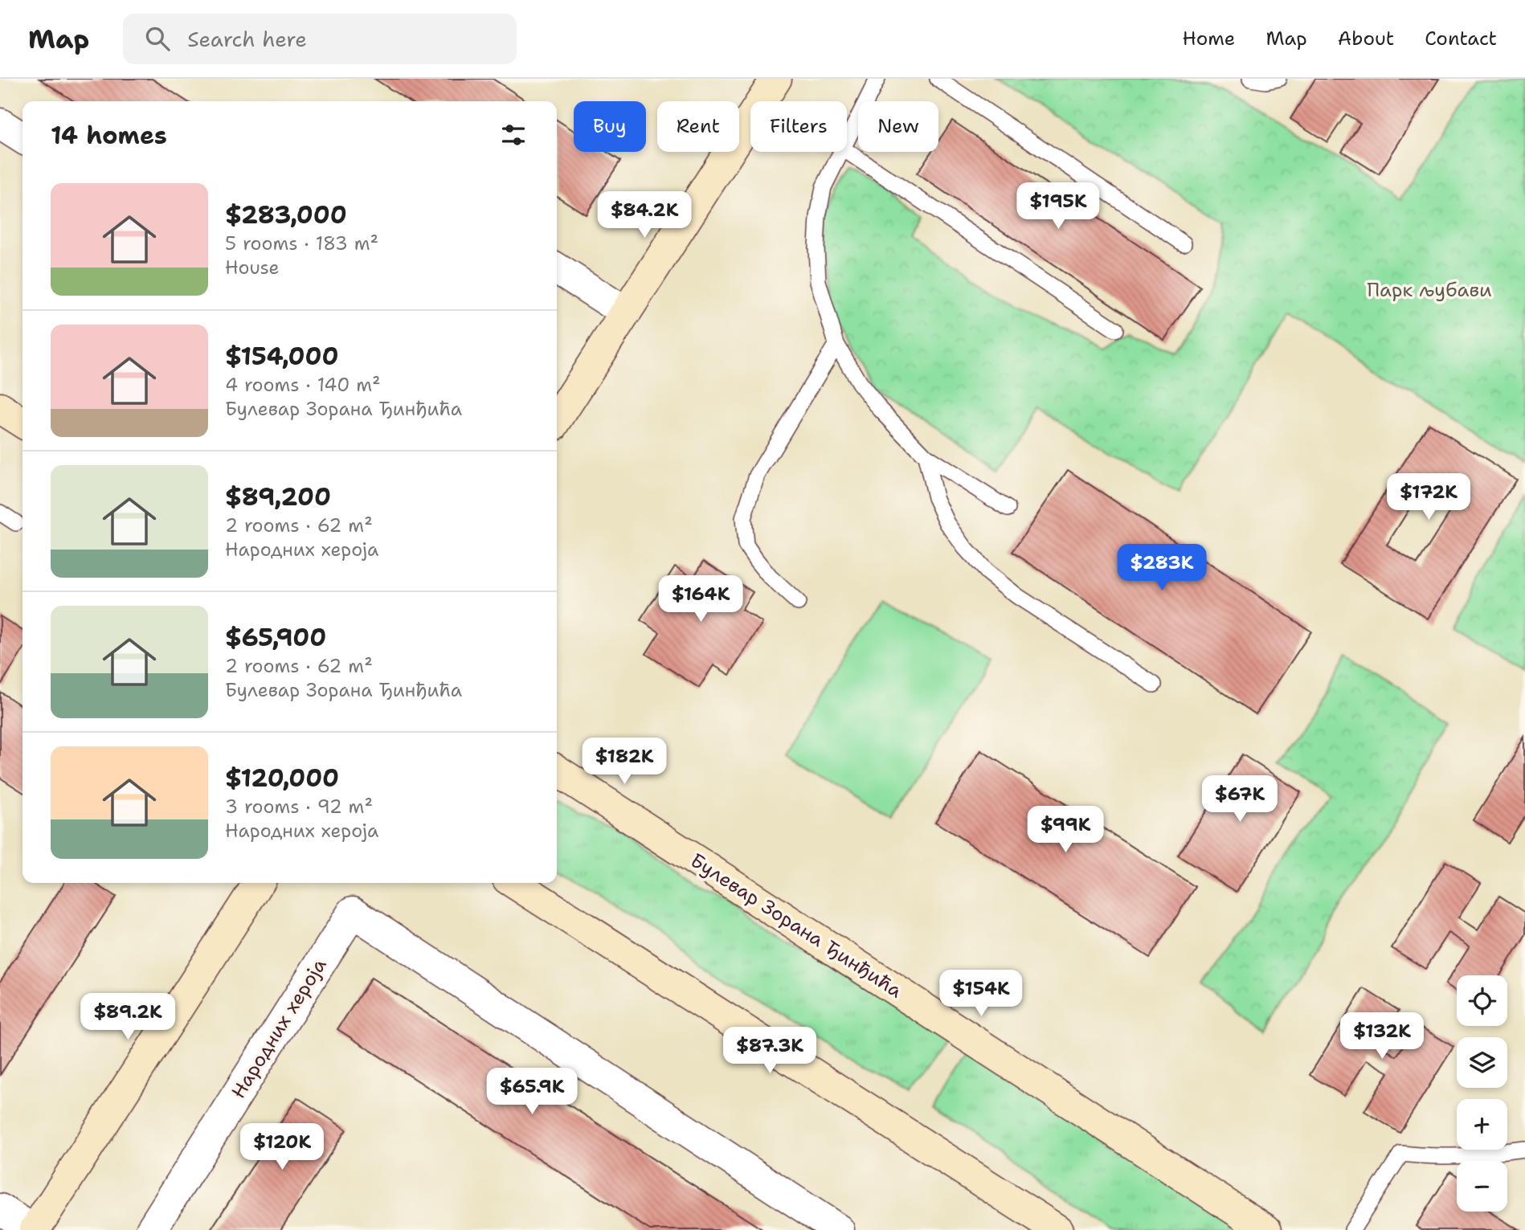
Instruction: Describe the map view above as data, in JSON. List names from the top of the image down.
{
  "streets": {
    "street": ["Булевар Зорана Ђинђића", "Народних хероја"]
  },
  "parks": ["Парк љубави"],
  "page": {
    "header": "Map",
    "search": "Search here",
    "nav": [
      "Home",
      "Map",
      "About",
      "Contact"
    ],
    "chip": [
      "Buy",
      "Rent",
      "Filters",
      "New"
    ],
    "heading": "14 homes",
    "list": [
      {
        "name": "$283,000",
        "note": "5 rooms · 183 m² · House"
      },
      {
        "name": "$154,000",
        "note": "4 rooms · 140 m² · Булевар Зорана Ђинђића"
      },
      {
        "name": "$89,200",
        "note": "2 rooms · 62 m² · Народних хероја"
      },
      {
        "name": "$65,900",
        "note": "2 rooms · 62 m² · Булевар Зорана Ђинђића"
      },
      {
        "name": "$120,000",
        "note": "3 rooms · 92 m² · Народних хероја"
      }
    ],
    "price": [
      "$195K",
      "$84.2K",
      "$172K",
      "$283K",
      "$164K",
      "$182K",
      "$67K",
      "$99K",
      "$154K",
      "$89.2K",
      "$132K",
      "$87.3K",
      "$65.9K",
      "$120K"
    ],
    "map_buttons": ["+", "−"]
  }
}
